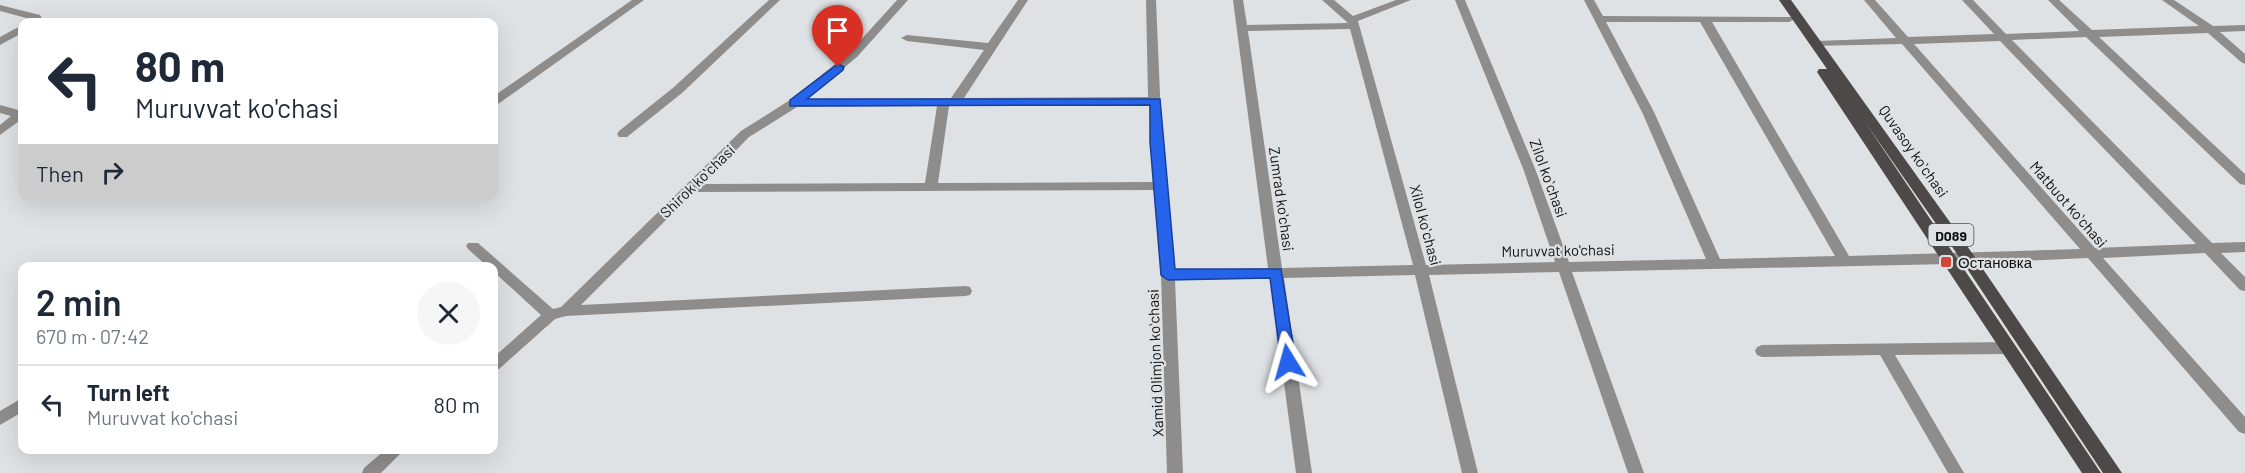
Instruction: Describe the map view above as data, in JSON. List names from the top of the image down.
{
  "streets": {
    "main road": ["Quvasoy koʻchasi", "D089"],
    "street": [
      "Zilol koʻchasi",
      "Shirok koʻchasi",
      "Zumrad koʻchasi",
      "Matbuot koʻchasi",
      "Xilol koʻchasi",
      "Muruvvat ko'chasi",
      "Xamid Olimjon koʻchasi"
    ]
  },
  "crossings": [
    ["Quvasoy koʻchasi", "Muruvvat ko'chasi"],
    ["Zilol koʻchasi", "Muruvvat ko'chasi"],
    ["Zumrad koʻchasi", "Muruvvat ko'chasi"],
    ["Xilol koʻchasi", "Muruvvat ko'chasi"],
    ["Muruvvat ko'chasi", "Xamid Olimjon koʻchasi"]
  ],
  "places": {
    "transit": ["Остановка"]
  },
  "page": {
    "turn": ["80 m", "Muruvvat ko'chasi"],
    "then": "Then",
    "heading": ["2 min", "670 m · 07:42"],
    "list": [
      {
        "name": "Turn left",
        "note": "Muruvvat ko'chasi",
        "value": "80 m"
      }
    ]
  }
}
